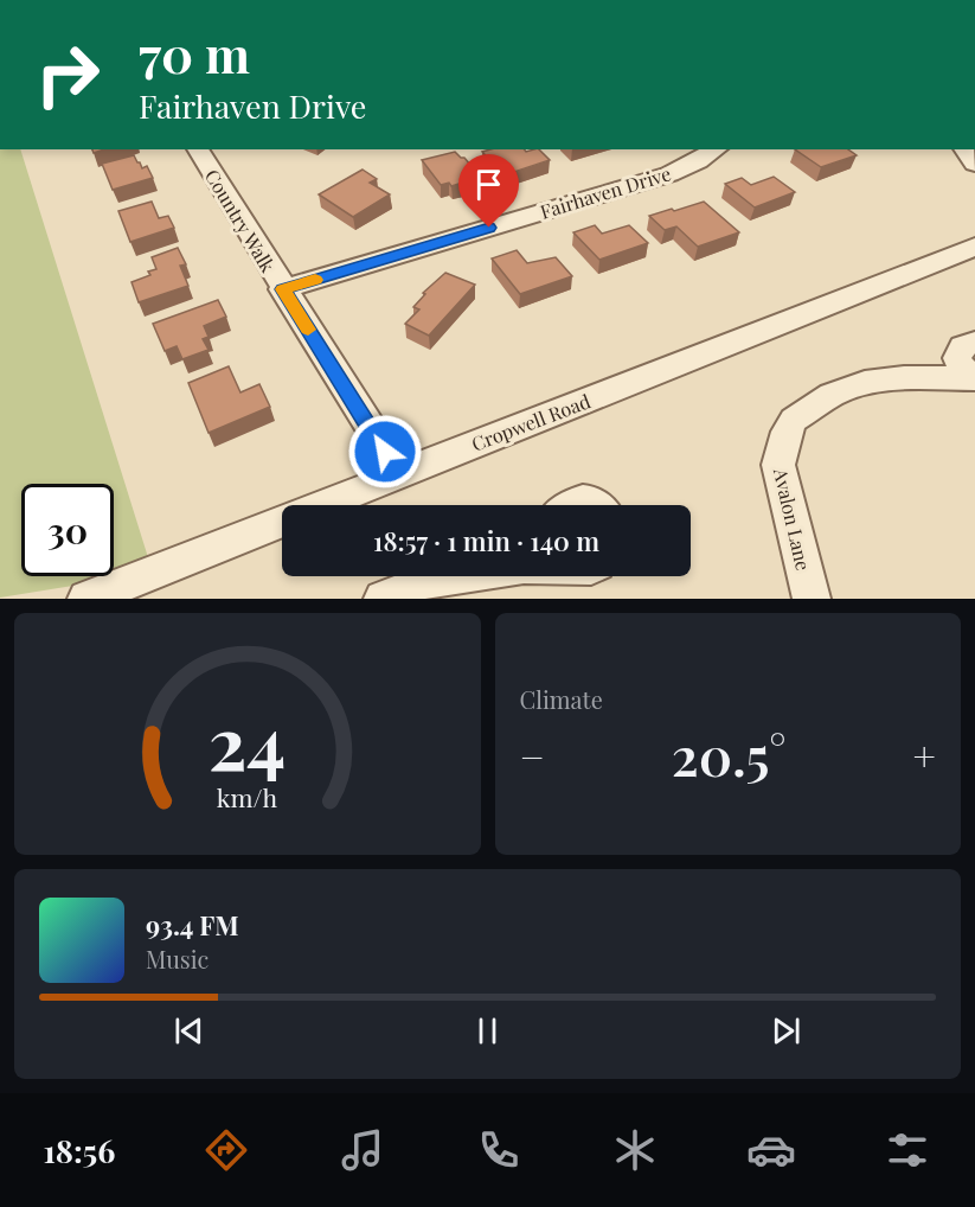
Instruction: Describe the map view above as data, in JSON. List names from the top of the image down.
{
  "streets": {
    "street": [
      "Fairhaven Drive",
      "Country Walk",
      "Cropwell Road",
      "Avalon Lane"
    ]
  },
  "crossings": [
    ["Fairhaven Drive", "Country Walk"],
    ["Country Walk", "Cropwell Road"]
  ],
  "page": {
    "turn": ["70 m", "Fairhaven Drive"],
    "limit": "30",
    "trip": "18:57 · 1 min · 140 m",
    "tile": "Climate",
    "heat": ["−", "20.5°", "+"],
    "song": ["93.4 FM", "Music"],
    "tabs": "18:56",
    "gauge": ["24", "km/h"]
  }
}
